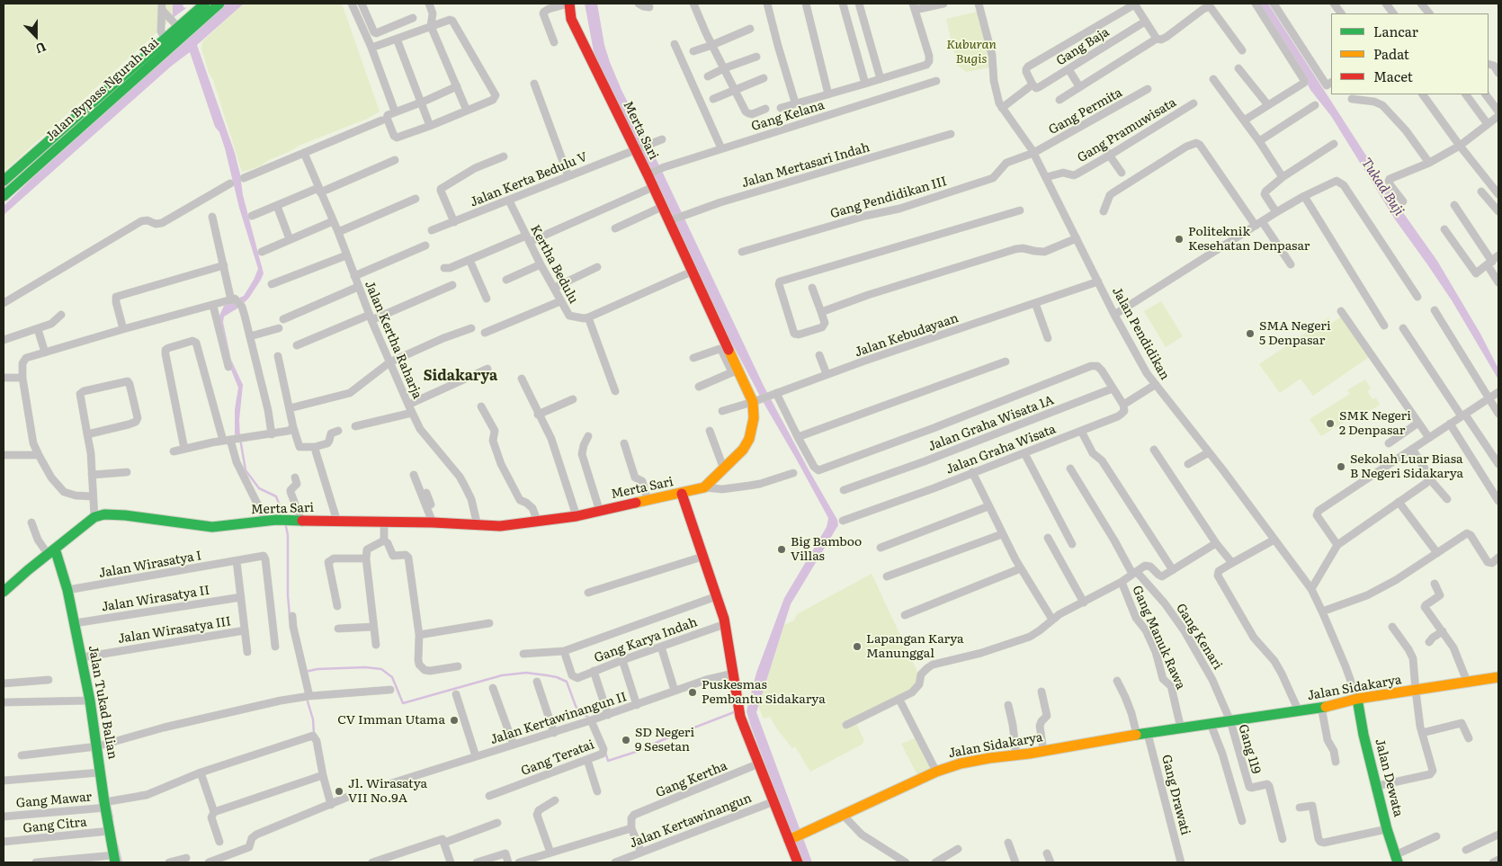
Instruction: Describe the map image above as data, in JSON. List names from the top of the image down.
{
  "streets": {
    "main road": [
      "Jalan Bypass Ngurah Rai",
      "Merta Sari",
      "Jalan Sidakarya",
      "Jalan Tukad Balian",
      "Jalan Dewata"
    ],
    "street": [
      "Gang Baja",
      "Gang Permita",
      "Gang Kelana",
      "Gang Pramuwisata",
      "Jalan Mertasari Indah",
      "Jalan Kerta Bedulu V",
      "Gang Pendidikan III",
      "Kertha Bedulu",
      "Jalan Pendidikan",
      "Jalan Kebudayaan",
      "Jalan Kertha Raharja",
      "Jalan Graha Wisata 1A",
      "Jalan Graha Wisata",
      "Jalan Wirasatya I",
      "Jalan Wirasatya II",
      "Jalan Wirasatya III",
      "Gang Kenari",
      "Gang Manuk Rawa",
      "Gang Karya Indah",
      "Jalan Kertawinangun II",
      "Gang 119",
      "Gang Teratai",
      "Gang Kertha",
      "Gang Drawati",
      "Gang Mawar",
      "Jalan Kertawinangun",
      "Gang Citra"
    ]
  },
  "crossings": [
    ["Gang Baja", "Jalan Pendidikan"],
    ["Gang Permita", "Gang Pendidikan III"],
    ["Gang Permita", "Jalan Pendidikan"],
    ["Gang Kelana", "Merta Sari"],
    ["Merta Sari", "Jalan Mertasari Indah"],
    ["Merta Sari", "Jalan Kerta Bedulu V"],
    ["Merta Sari", "Jalan Kebudayaan"],
    ["Merta Sari", "Jalan Kertha Raharja"],
    ["Gang Pramuwisata", "Jalan Pendidikan"],
    ["Jalan Kerta Bedulu V", "Kertha Bedulu"],
    ["Gang Pendidikan III", "Jalan Pendidikan"],
    ["Jalan Pendidikan", "Jalan Kebudayaan"],
    ["Jalan Pendidikan", "Jalan Graha Wisata"],
    ["Jalan Pendidikan", "Jalan Sidakarya"],
    ["Jalan Pendidikan", "Jalan Dewata"],
    ["Jalan Wirasatya I", "Jalan Tukad Balian"],
    ["Jalan Wirasatya II", "Jalan Tukad Balian"],
    ["Jalan Wirasatya III", "Jalan Tukad Balian"],
    ["Gang Kenari", "Jalan Sidakarya"],
    ["Gang Kenari", "Gang 119"],
    ["Gang Manuk Rawa", "Jalan Sidakarya"],
    ["Jalan Sidakarya", "Gang 119"],
    ["Jalan Sidakarya", "Jalan Dewata"],
    ["Jalan Sidakarya", "Gang Drawati"],
    ["Jalan Tukad Balian", "Gang Mawar"],
    ["Jalan Tukad Balian", "Gang Citra"],
    ["Jalan Kertawinangun II", "Gang Teratai"]
  ],
  "districts": ["Sidakarya"],
  "water": ["Tukad Buji"],
  "parks": ["Kuburan Bugis"],
  "places": [
    "Politeknik Kesehatan Denpasar",
    "SMA Negeri 5 Denpasar",
    "SMK Negeri 2 Denpasar",
    "Sekolah Luar Biasa B Negeri Sidakarya",
    "Big Bamboo Villas",
    "Lapangan Karya Manunggal",
    "Puskesmas Pembantu Sidakarya",
    "CV Imman Utama",
    "SD Negeri 9 Sesetan",
    "Jl. Wirasatya VII No.9A"
  ],
  "legend": ["Lancar", "Padat", "Macet"],
  "north": "bottom"
}
